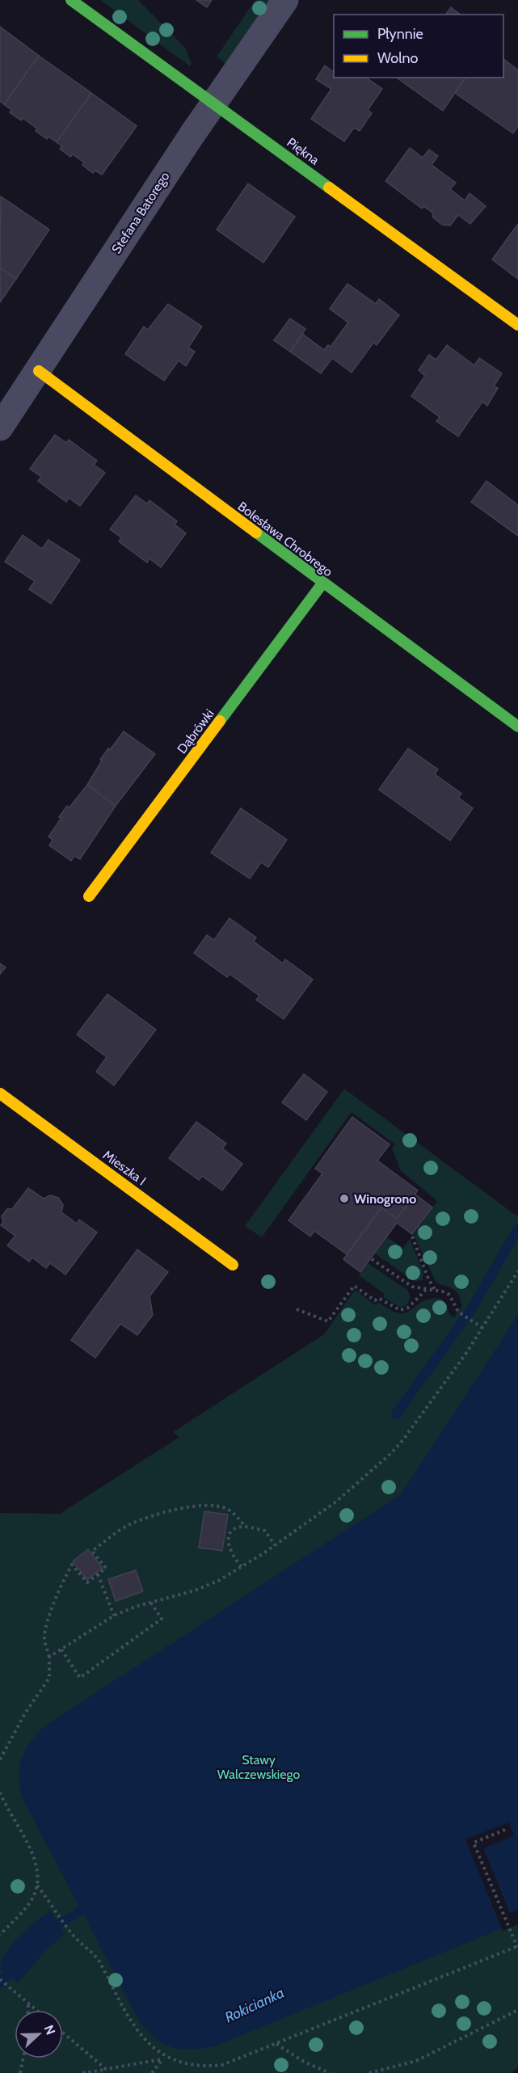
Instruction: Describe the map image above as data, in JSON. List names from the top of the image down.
{
  "streets": {
    "street": [
      "Piękna",
      "Stefana Batorego",
      "Bolesława Chrobrego",
      "Dąbrówki",
      "Mieszka I"
    ]
  },
  "crossings": [
    ["Piękna", "Stefana Batorego"],
    ["Stefana Batorego", "Bolesława Chrobrego"],
    ["Bolesława Chrobrego", "Dąbrówki"]
  ],
  "water": ["Rokicianka"],
  "parks": ["Stawy Walczewskiego"],
  "places": ["Winogrono"],
  "legend": ["Płynnie", "Wolno"],
  "north": "right"
}
